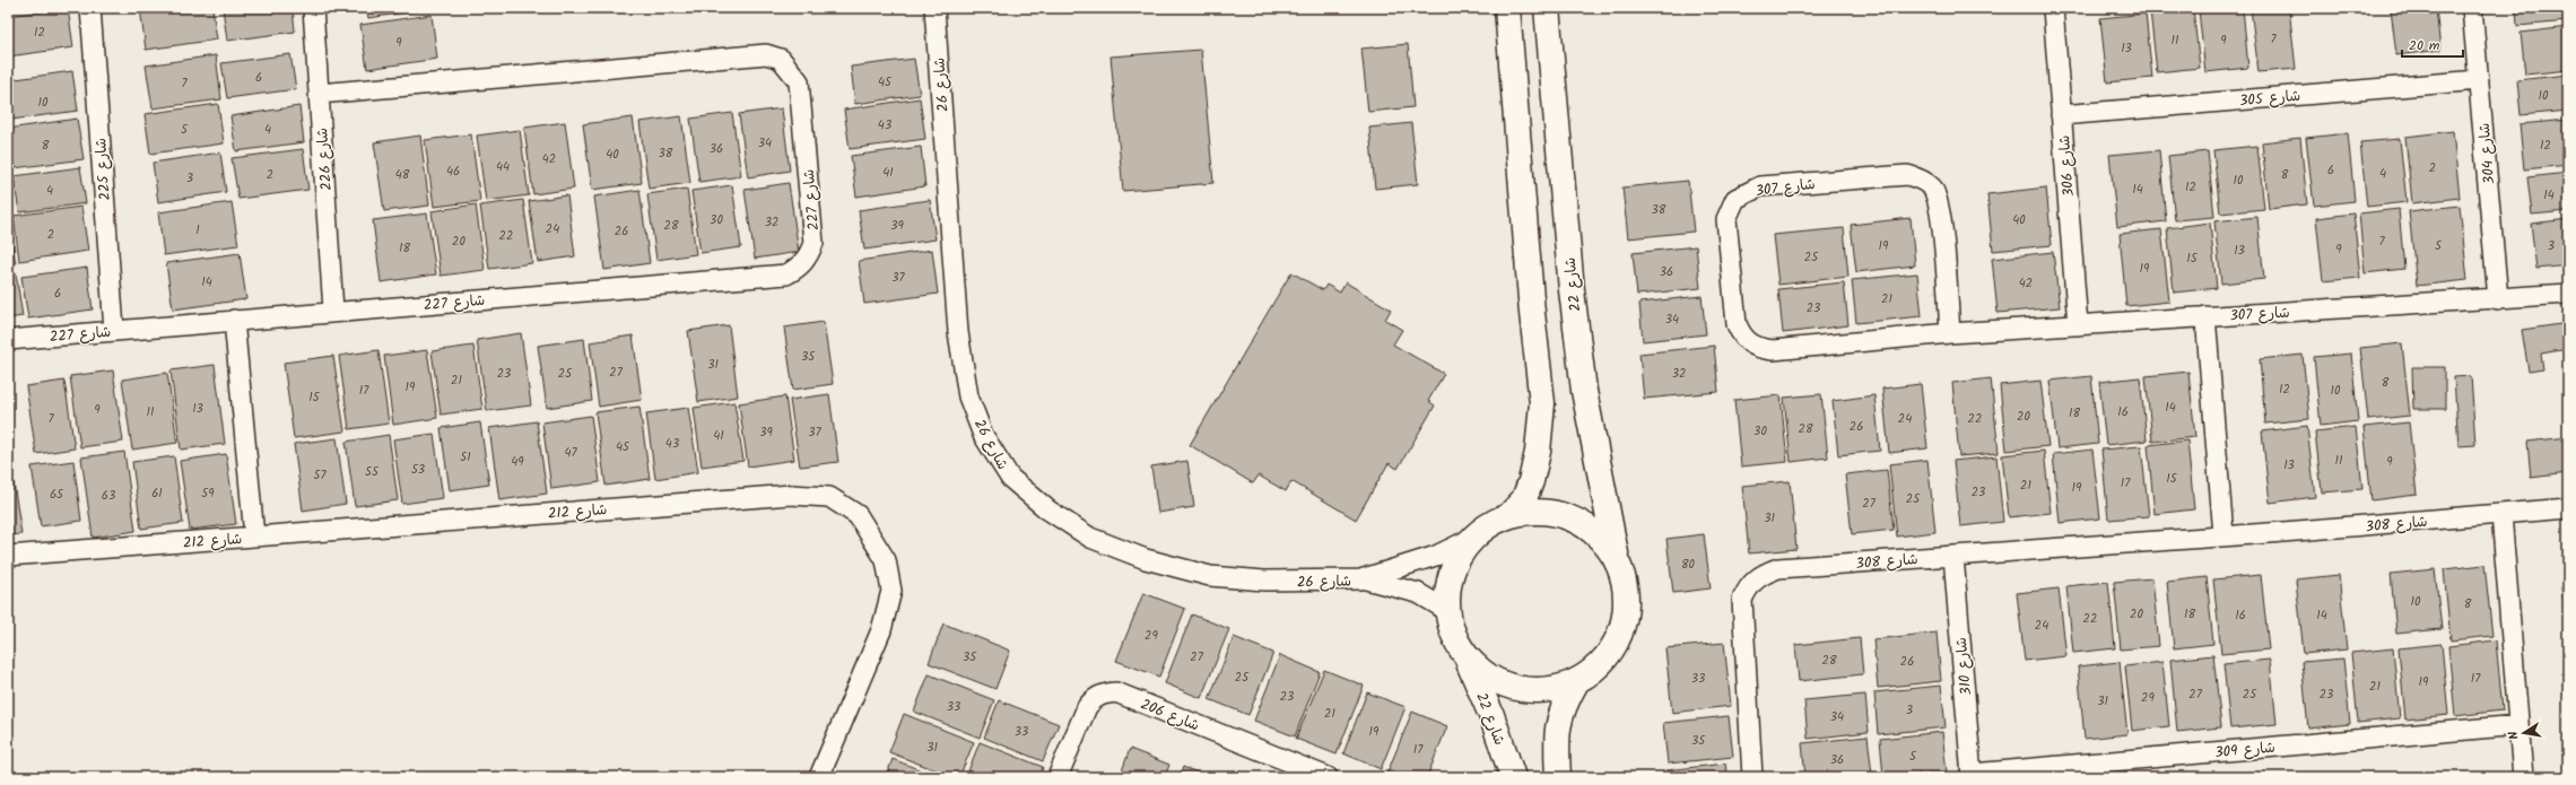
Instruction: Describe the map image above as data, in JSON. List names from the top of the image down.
{
  "streets": {
    "street": [
      "شارع 26",
      "شارع 305",
      "شارع 304",
      "شارع 226",
      "شارع 306",
      "شارع 225",
      "شارع 307",
      "شارع 227",
      "شارع 22",
      "شارع 212",
      "شارع 308",
      "شارع 310",
      "شارع 206",
      "شارع 309"
    ]
  },
  "crossings": [
    ["شارع 305", "شارع 304"],
    ["شارع 305", "شارع 306"],
    ["شارع 304", "شارع 307"],
    ["شارع 226", "شارع 227"],
    ["شارع 306", "شارع 307"],
    ["شارع 225", "شارع 227"],
    ["شارع 308", "شارع 310"],
    ["شارع 310", "شارع 309"]
  ],
  "house_numbers": [
    "12",
    "7",
    "11",
    "9",
    "9",
    "13",
    "6",
    "45",
    "7",
    "10",
    "10",
    "43",
    "5",
    "4",
    "34",
    "8",
    "12",
    "36",
    "38",
    "40",
    "42",
    "44",
    "2",
    "6",
    "46",
    "41",
    "4",
    "2",
    "48",
    "8",
    "3",
    "10",
    "12",
    "14",
    "4",
    "14",
    "38",
    "30",
    "40",
    "32",
    "28",
    "39",
    "24",
    "1",
    "26",
    "2",
    "22",
    "20",
    "7",
    "19",
    "5",
    "3",
    "18",
    "9",
    "13",
    "25",
    "15",
    "19",
    "36",
    "37",
    "14",
    "42",
    "6",
    "21",
    "23",
    "34",
    "35",
    "31",
    "27",
    "23",
    "25",
    "32",
    "21",
    "8",
    "19",
    "12",
    "17",
    "10",
    "15",
    "14",
    "13",
    "9",
    "11",
    "16",
    "18",
    "20",
    "7",
    "24",
    "22",
    "26",
    "28",
    "30",
    "39",
    "37",
    "41",
    "43",
    "45",
    "47",
    "51",
    "11",
    "49",
    "9",
    "13",
    "53",
    "55",
    "57",
    "15",
    "17",
    "21",
    "19",
    "23",
    "61",
    "59",
    "65",
    "63",
    "25",
    "27",
    "31",
    "80",
    "10",
    "8",
    "20",
    "18",
    "16",
    "14",
    "22",
    "24",
    "29",
    "35",
    "27",
    "28",
    "26",
    "25",
    "33",
    "17",
    "19",
    "21",
    "27",
    "25",
    "23",
    "23",
    "29",
    "31",
    "33",
    "3",
    "21",
    "34",
    "33",
    "19",
    "35",
    "31",
    "17",
    "5",
    "36"
  ],
  "scale_bar": "20 m",
  "north": "left"
}
